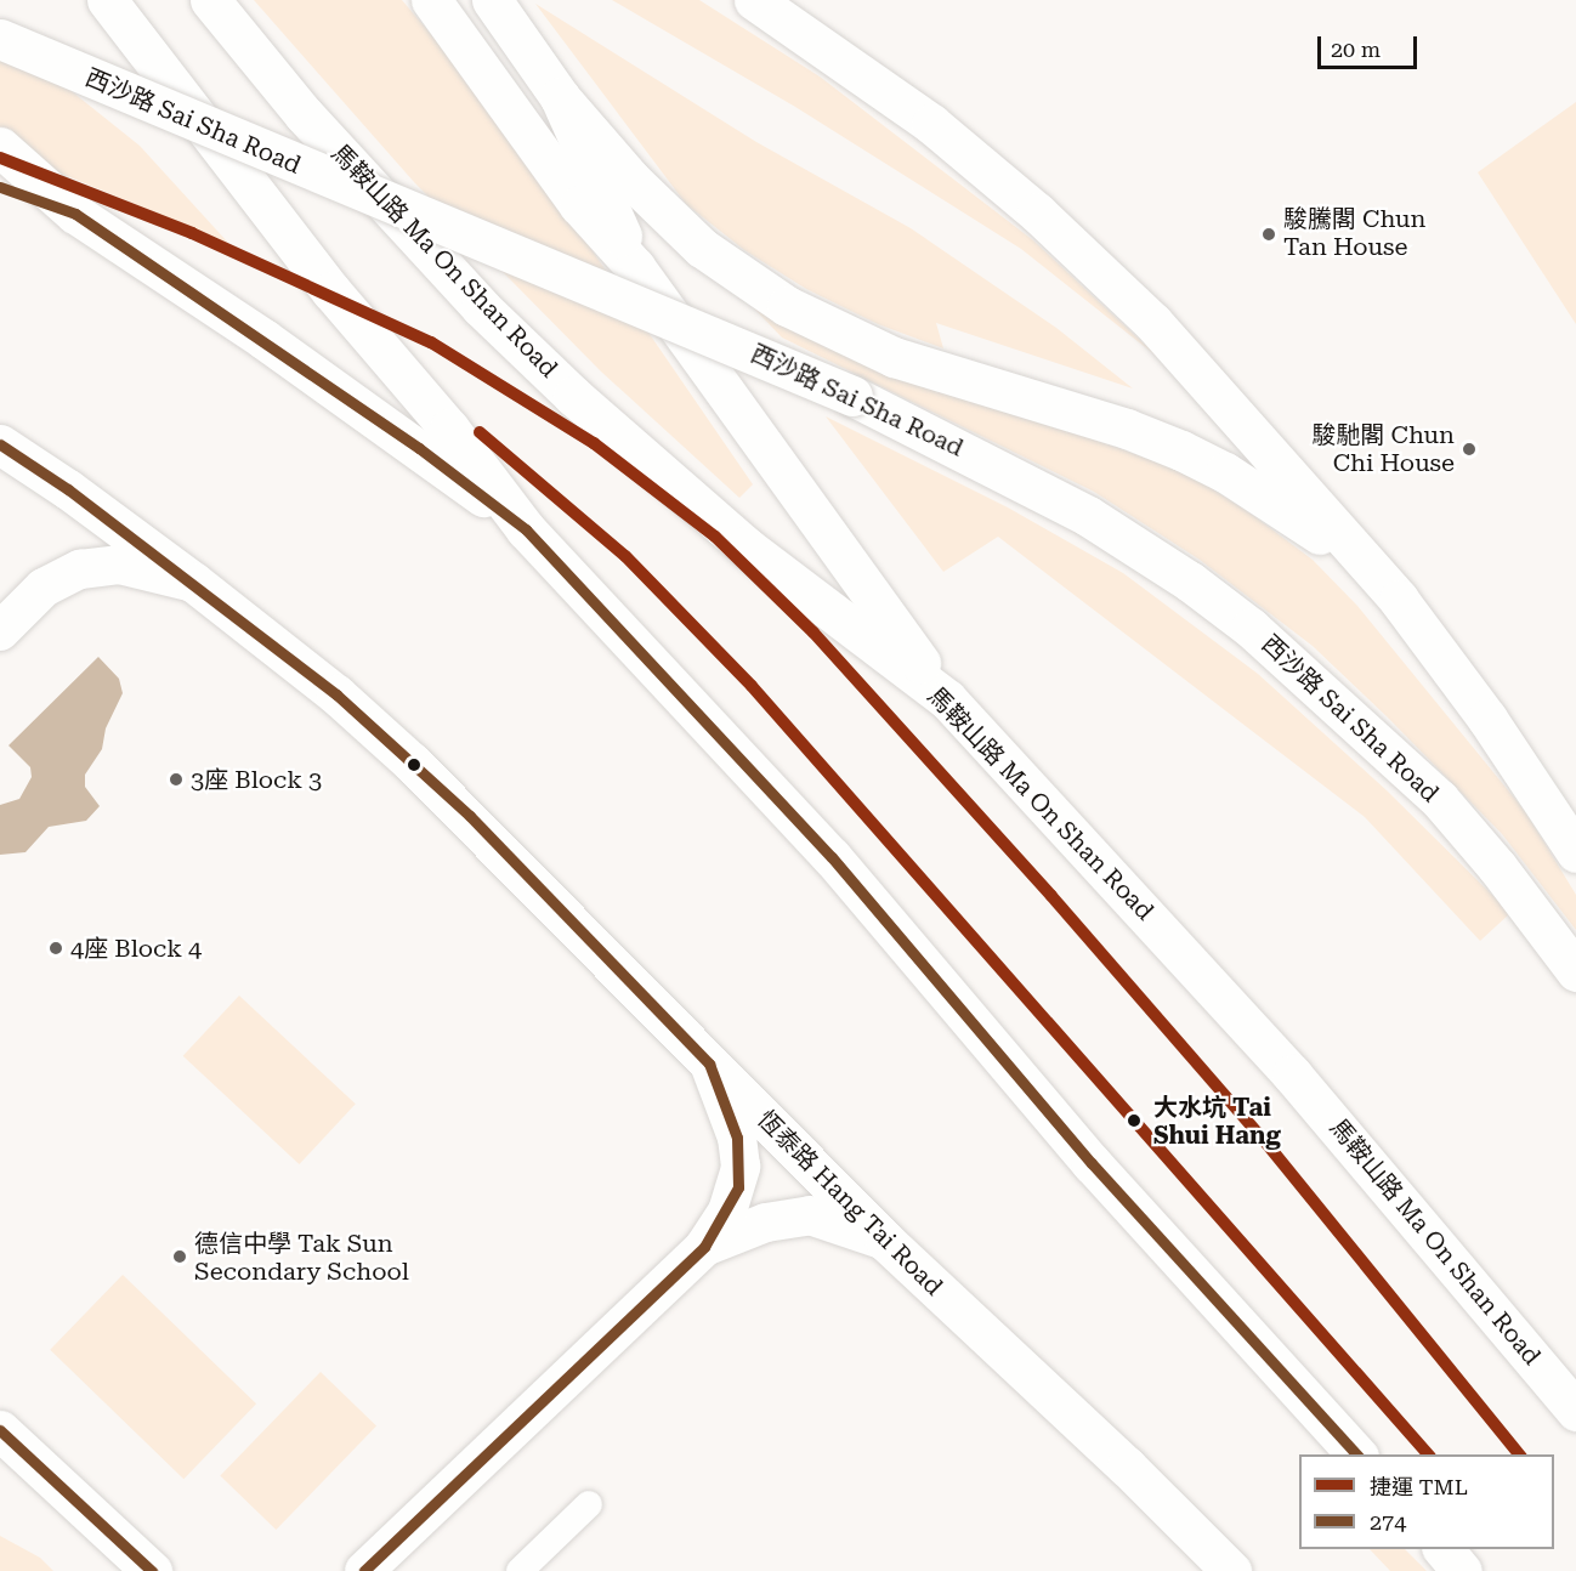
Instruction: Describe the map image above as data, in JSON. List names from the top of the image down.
{
  "streets": {
    "main road": ["西沙路 Sai Sha Road", "馬鞍山路 Ma On Shan Road", "恆泰路 Hang Tai Road"]
  },
  "places": [
    "駿騰閣 Chun Tan House",
    "駿馳閣 Chun Chi House",
    "3座 Block 3",
    "4座 Block 4",
    "大水坑 Tai Shui Hang",
    "德信中學 Tak Sun Secondary School"
  ],
  "lines": ["metro line TML", "transit line 274"],
  "legend": ["捷運 TML", "274"],
  "scale_bar": "20 m"
}
